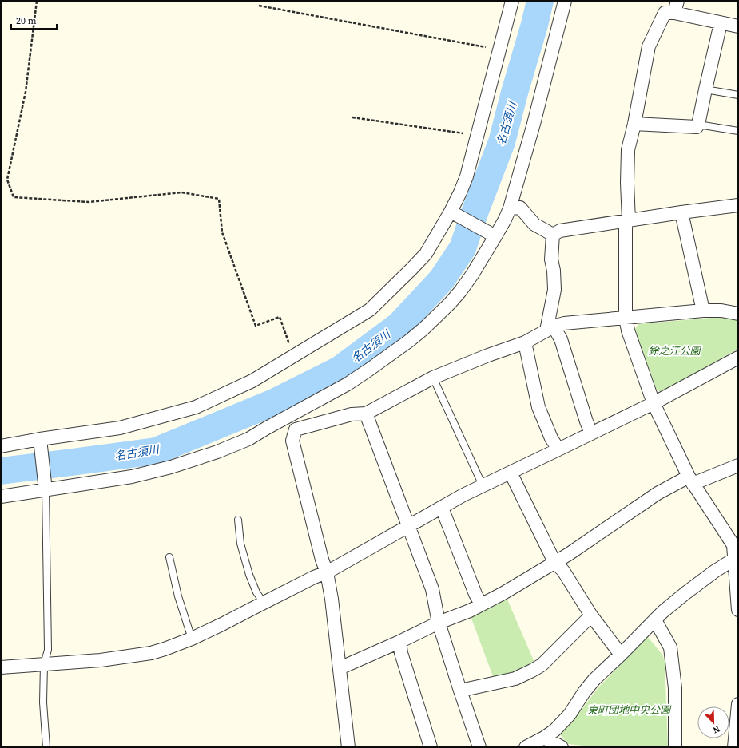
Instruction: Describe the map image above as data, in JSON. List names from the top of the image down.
{
  "water": ["名古須川"],
  "parks": ["鈴之江公園", "東町団地中央公園"],
  "scale_bar": "20 m",
  "north": "bottom right"
}
